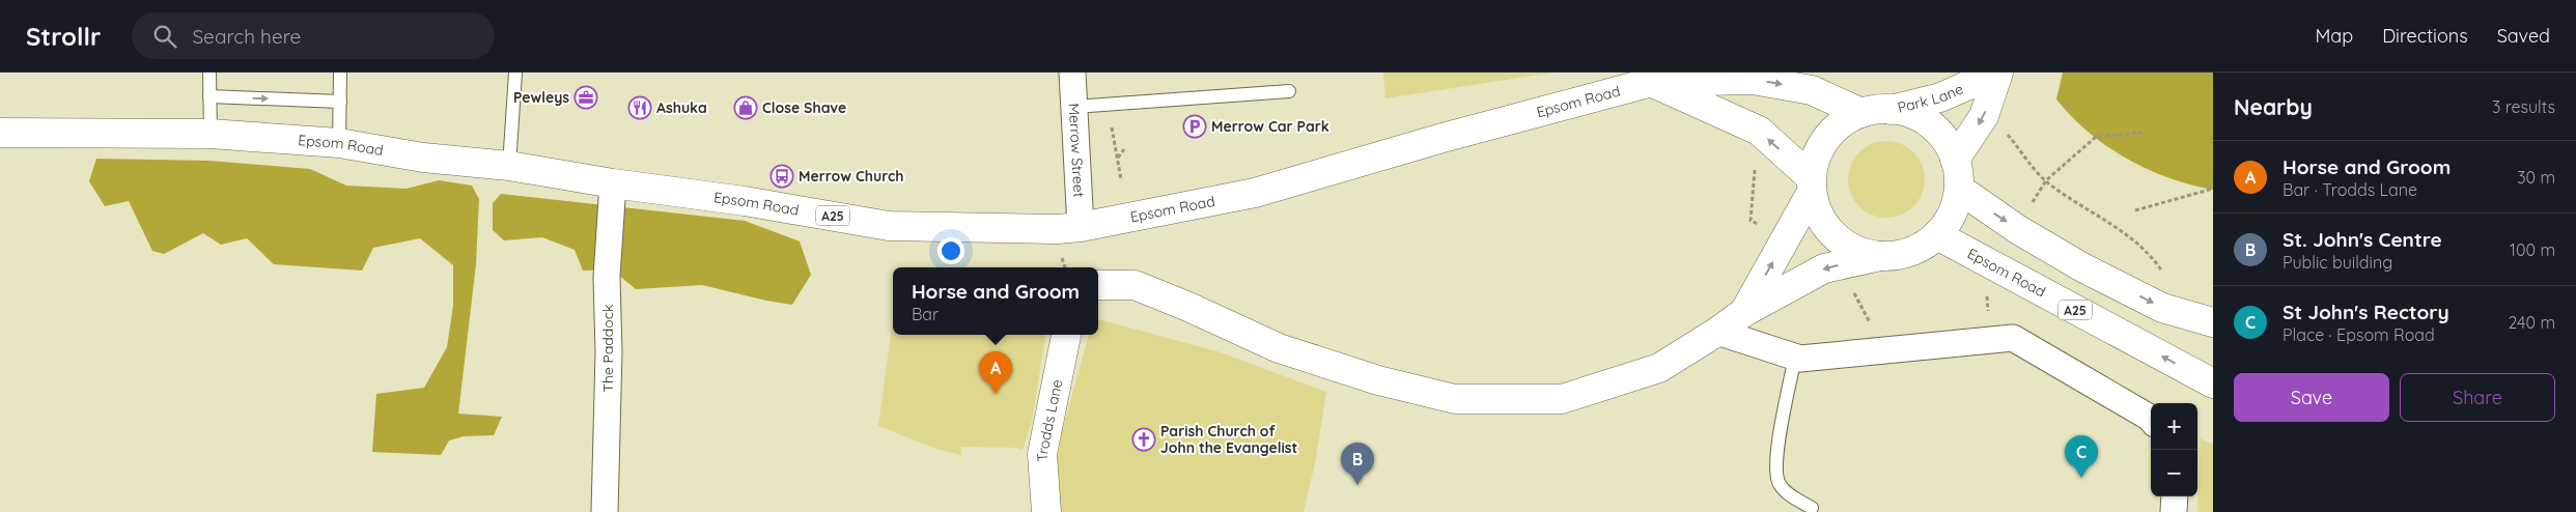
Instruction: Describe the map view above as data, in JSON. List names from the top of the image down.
{
  "streets": {
    "main road": [
      "Park Lane",
      "Epsom Road",
      "A25",
      "Trodds Lane"
    ],
    "street": ["Merrow Street", "The Paddock"]
  },
  "crossings": [
    ["Park Lane", "Epsom Road"],
    ["Epsom Road", "Merrow Street"],
    ["Epsom Road", "The Paddock"]
  ],
  "one_way": ["Park Lane"],
  "places": {
    "office": ["Pewleys"],
    "restaurant": ["Ashuka"],
    "shop": ["Close Shave"],
    "parking": ["Merrow Car Park"],
    "bus stop": ["Merrow Church"],
    "church": ["Parish Church of John the Evangelist"]
  },
  "page": {
    "header": "Strollr",
    "search": "Search here",
    "nav": ["Map", "Directions", "Saved"],
    "heading": ["Nearby", "3 results"],
    "list": [
      {
        "mark": "A",
        "name": "Horse and Groom",
        "note": "Bar · Trodds Lane",
        "value": "30 m"
      },
      {
        "mark": "B",
        "name": "St. John's Centre",
        "note": "Public building",
        "value": "100 m"
      },
      {
        "mark": "C",
        "name": "St John's Rectory",
        "note": "Place · Epsom Road",
        "value": "240 m"
      }
    ],
    "popup": ["Horse and Groom", "Bar"],
    "pins": ["A", "C", "B"],
    "buttons": ["Save", "Share"],
    "map_buttons": ["+", "−"]
  }
}
